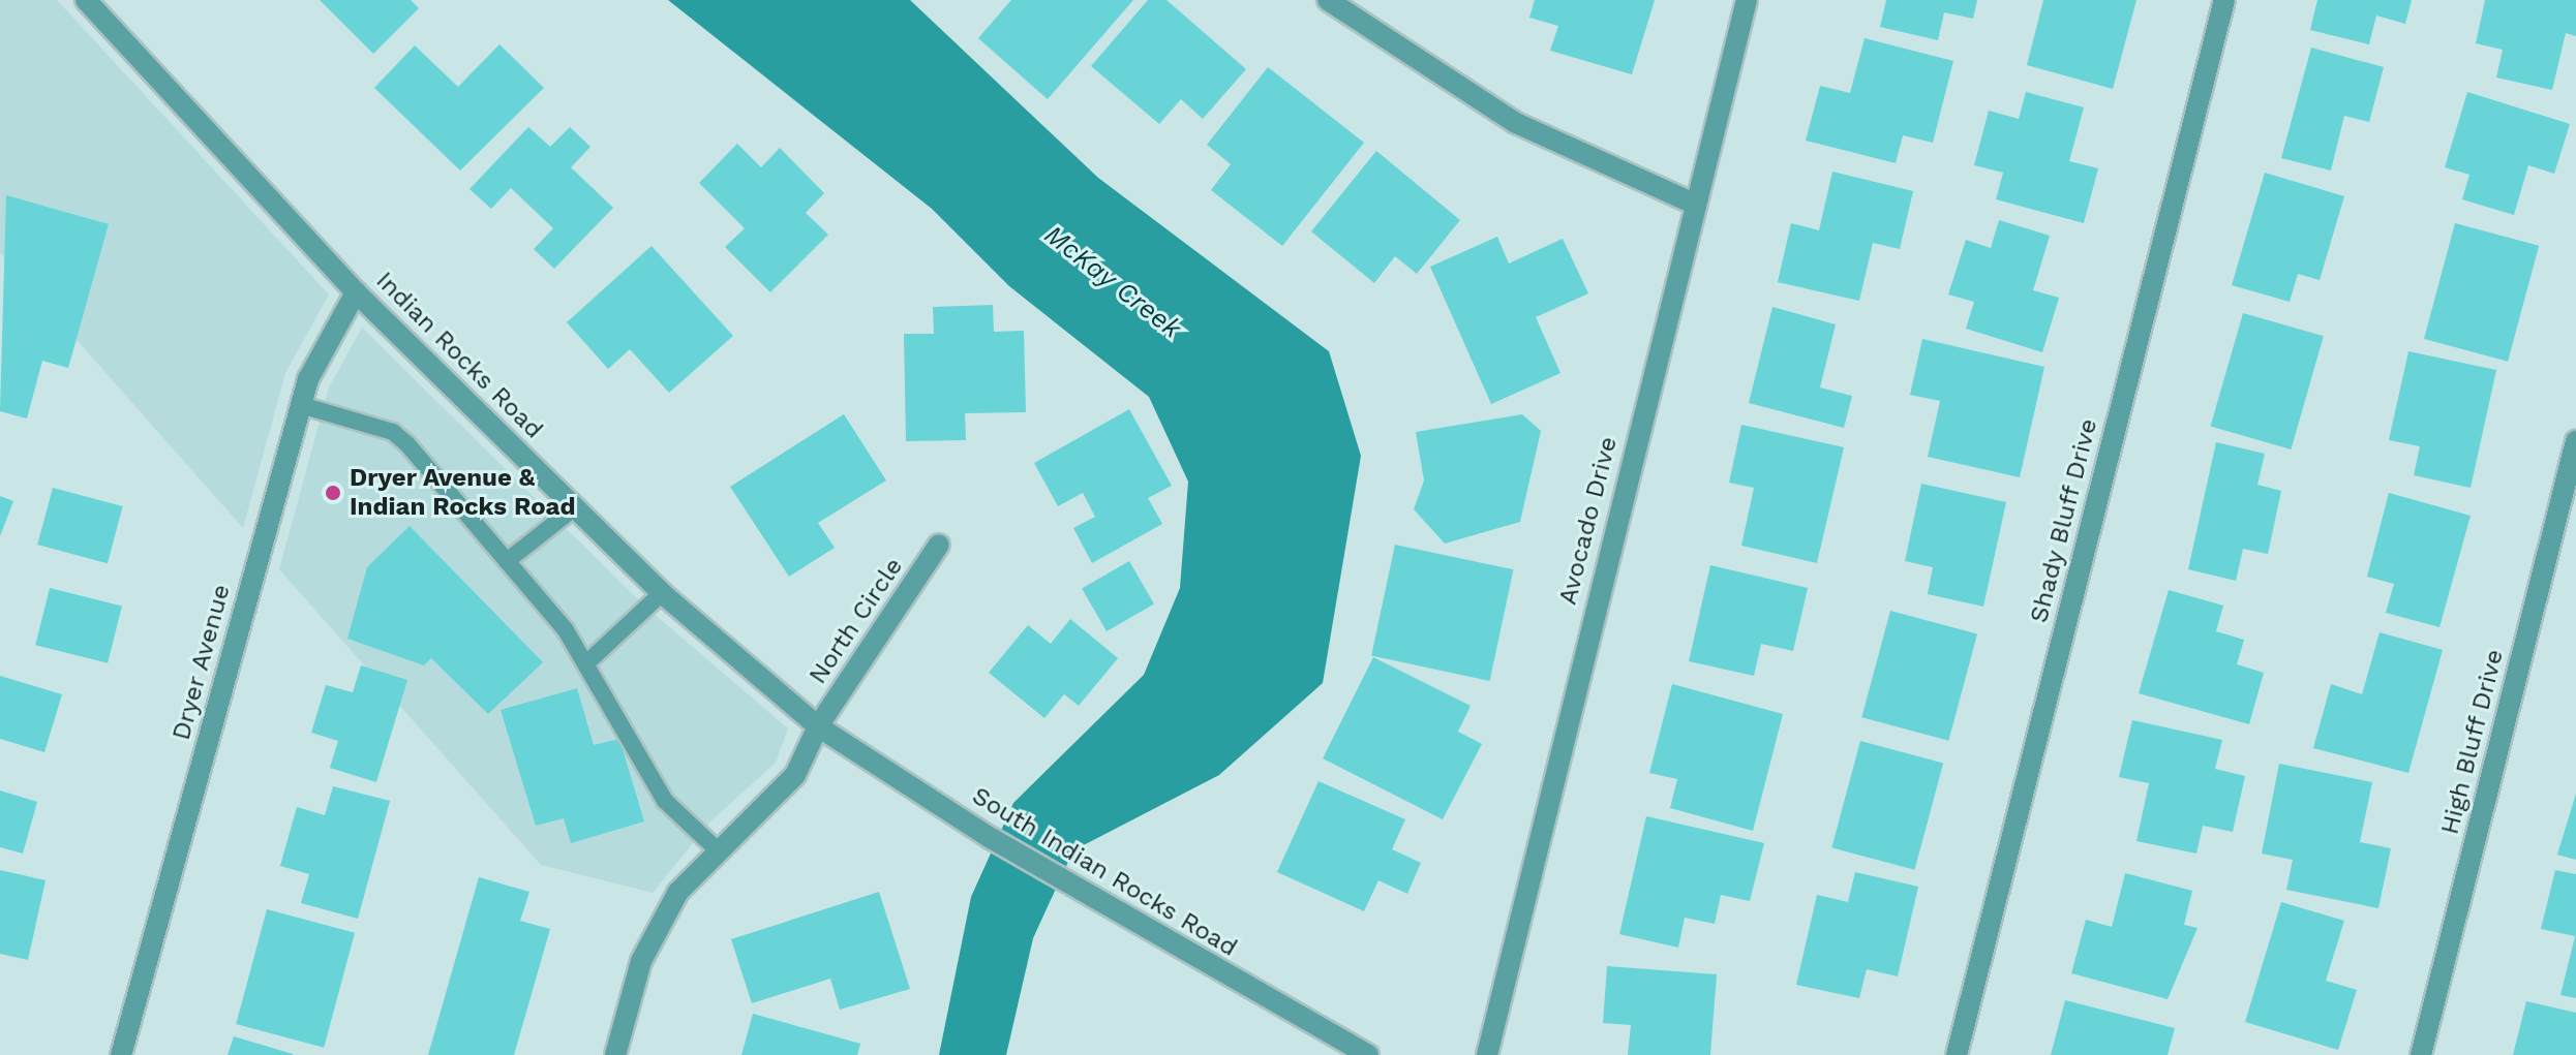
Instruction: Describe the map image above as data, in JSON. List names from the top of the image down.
{
  "streets": {
    "street": [
      "Indian Rocks Road",
      "Avocado Drive",
      "Shady Bluff Drive",
      "North Circle",
      "Dryer Avenue",
      "High Bluff Drive",
      "South Indian Rocks Road"
    ]
  },
  "crossings": [
    ["Indian Rocks Road", "North Circle"],
    ["Indian Rocks Road", "Dryer Avenue"],
    ["Indian Rocks Road", "South Indian Rocks Road"],
    ["North Circle", "South Indian Rocks Road"]
  ],
  "water": ["McKay Creek"],
  "places": ["Dryer Avenue & Indian Rocks Road"]
}
